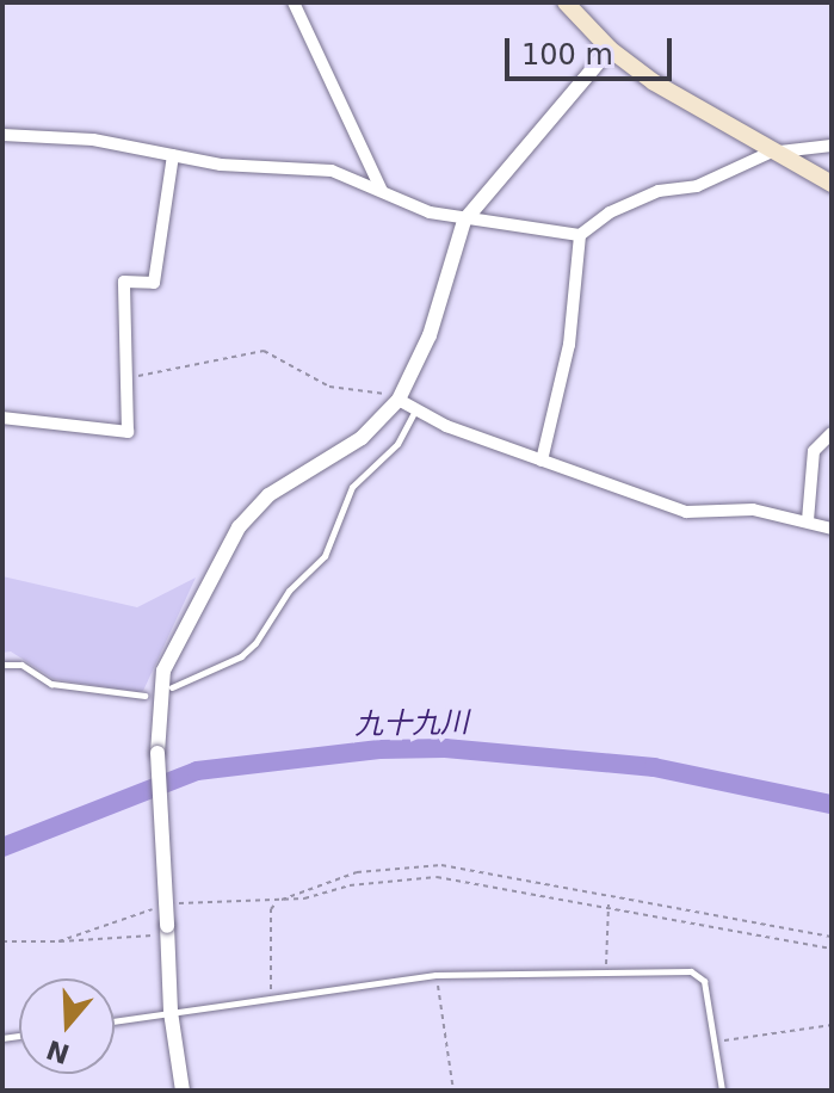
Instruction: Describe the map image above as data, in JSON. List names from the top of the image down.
{
  "water": ["九十九川"],
  "scale_bar": "100 m",
  "north": "bottom"
}
